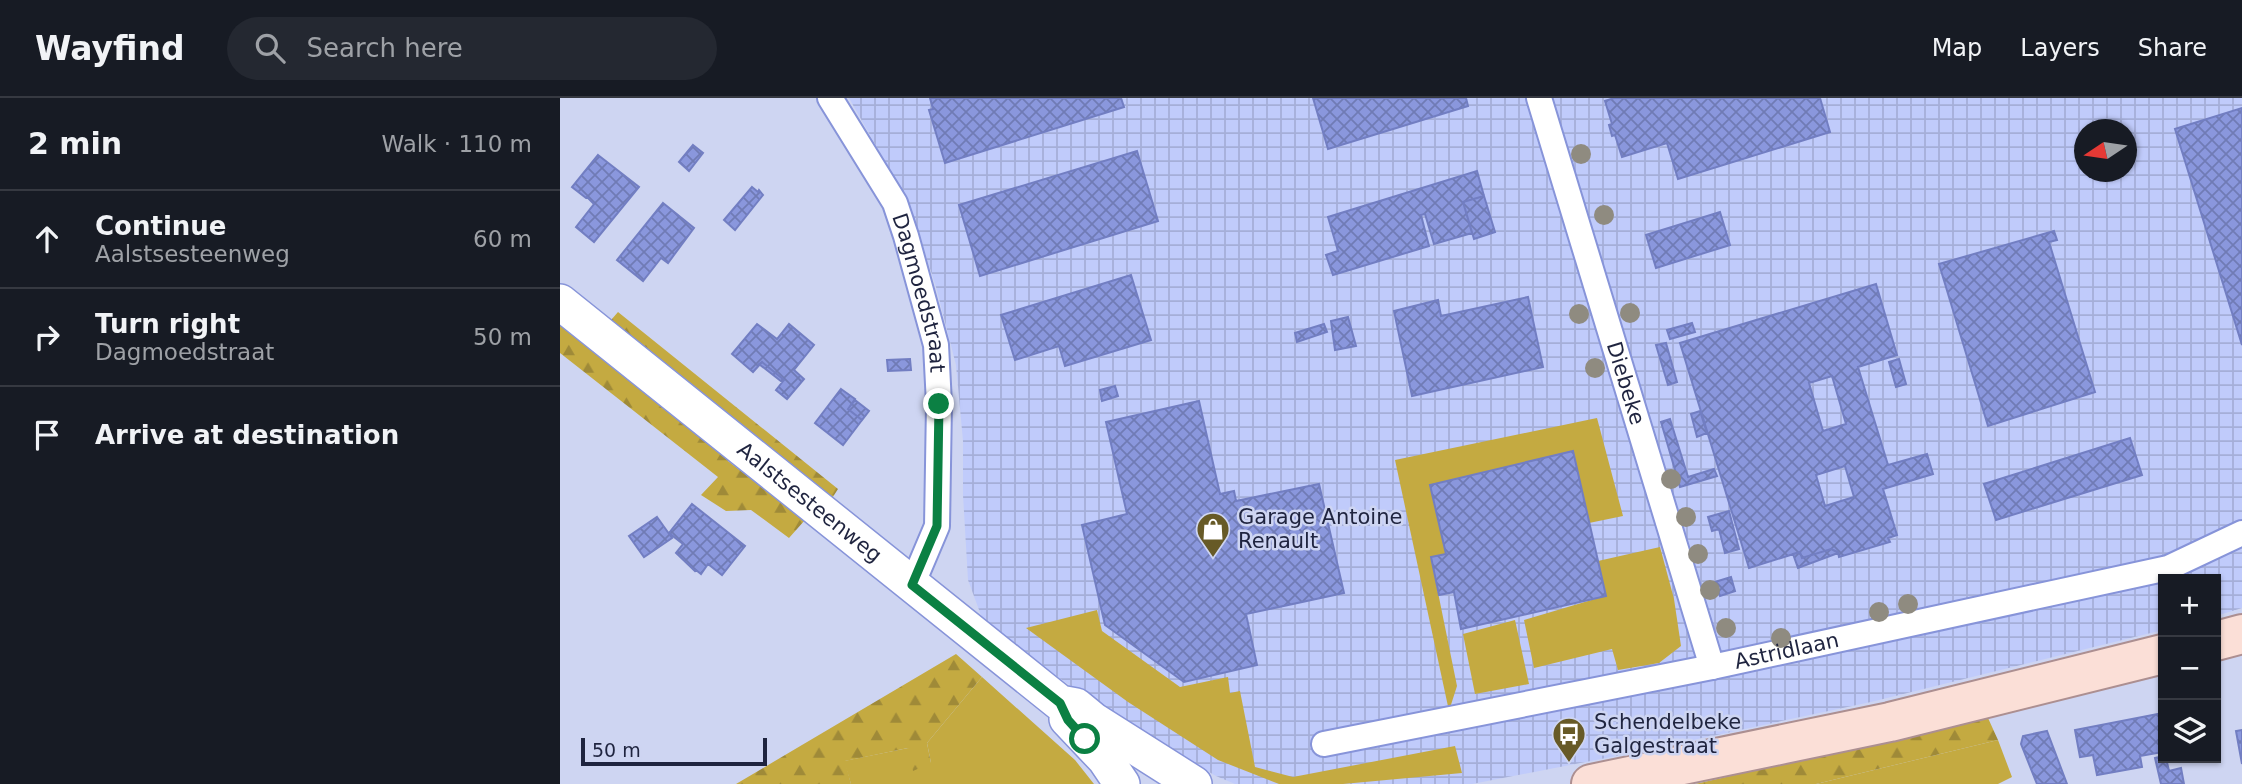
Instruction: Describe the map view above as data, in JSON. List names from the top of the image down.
{
  "streets": {
    "main road": ["Aalstsesteenweg"],
    "street": ["Dagmoedstraat", "Diebeke", "Astridlaan"]
  },
  "crossings": [
    ["Dagmoedstraat", "Aalstsesteenweg"],
    ["Diebeke", "Astridlaan"]
  ],
  "places": {
    "shop": ["Garage Antoine Renault"],
    "bus stop": ["Schendelbeke Galgestraat"]
  },
  "scale_bar": "50 m",
  "north": "left",
  "page": {
    "header": "Wayfind",
    "search": "Search here",
    "nav": ["Map", "Layers", "Share"],
    "heading": ["2 min", "Walk · 110 m"],
    "list": [
      ["Continue", "Aalstsesteenweg", "60 m"],
      ["Turn right", "Dagmoedstraat", "50 m"],
      "Arrive at destination"
    ],
    "map_buttons": ["+", "−"],
    "scale": "50 m"
  }
}
